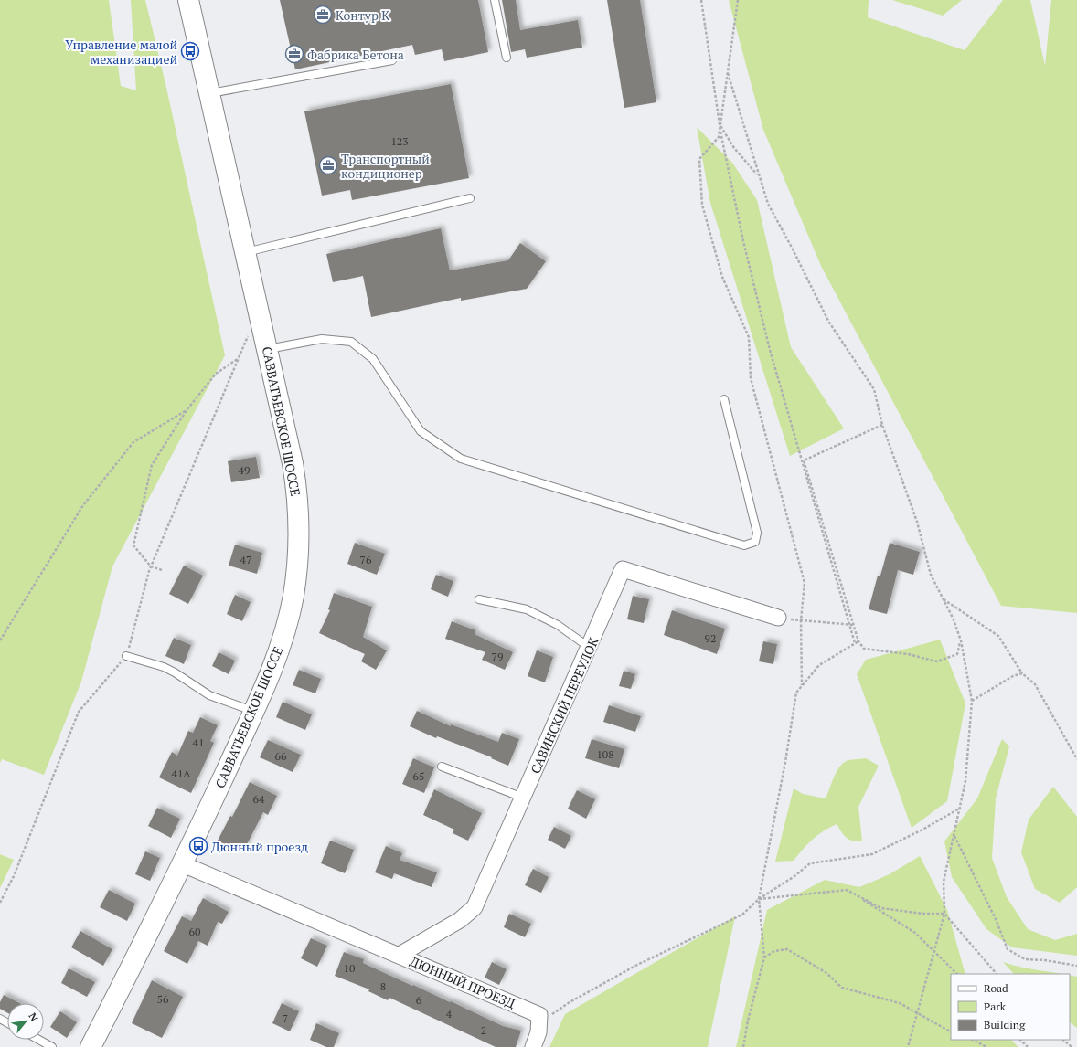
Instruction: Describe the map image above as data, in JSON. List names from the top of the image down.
{
  "streets": {
    "main road": ["САВВАТЬЕВСКОЕ ШОССЕ"],
    "street": ["САВИНСКИЙ ПЕРЕУЛОК", "ДЮННЫЙ ПРОЕЗД"]
  },
  "crossings": [
    ["САВВАТЬЕВСКОЕ ШОССЕ", "ДЮННЫЙ ПРОЕЗД"],
    ["САВИНСКИЙ ПЕРЕУЛОК", "ДЮННЫЙ ПРОЕЗД"]
  ],
  "places": {
    "office": ["Контур К", "Фабрика Бетона", "Транспортный кондиционер"],
    "bus stop": ["Управление малой механизацией", "Дюнный проезд"]
  },
  "house_numbers": [
    "123",
    "49",
    "47",
    "76",
    "92",
    "79",
    "41",
    "108",
    "66",
    "41А",
    "65",
    "64",
    "60",
    "10",
    "8",
    "56",
    "6",
    "4",
    "7",
    "2"
  ],
  "legend": ["Road", "Park", "Building"],
  "north": "top right"
}
